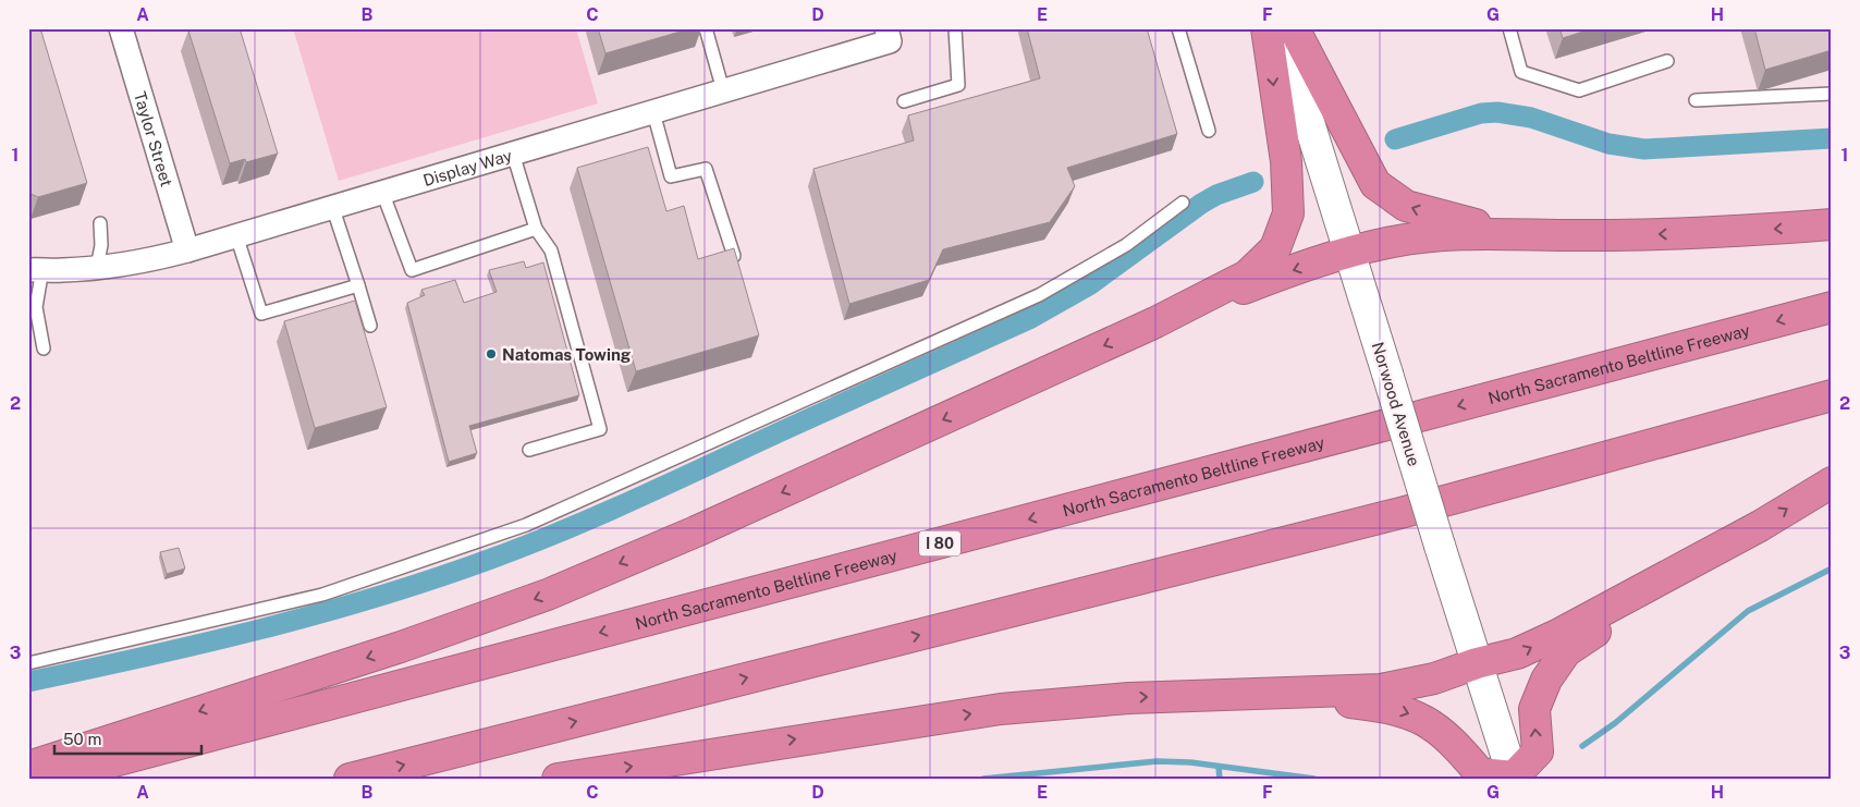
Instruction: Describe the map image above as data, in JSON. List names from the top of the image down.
{
  "streets": {
    "highway": ["North Sacramento Beltline Freeway", "I 80"],
    "main road": ["Norwood Avenue"],
    "street": ["Taylor Street", "Display Way"]
  },
  "crossings": [
    ["Taylor Street", "Display Way"]
  ],
  "places": ["Natomas Towing"],
  "scale_bar": "50 m",
  "grid": {
    "columns": [
      "A",
      "B",
      "C",
      "D",
      "E",
      "F",
      "G",
      "H"
    ],
    "rows": ["1", "2", "3"]
  }
}
